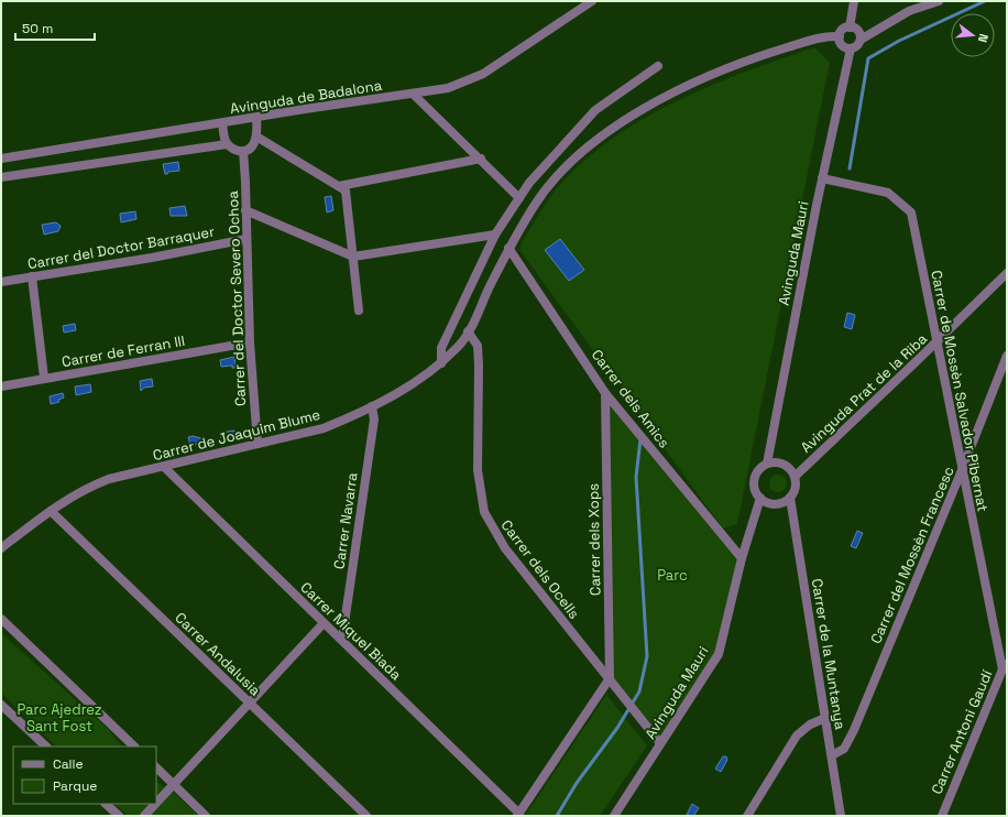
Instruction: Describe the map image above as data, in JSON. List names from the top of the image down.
{
  "streets": {
    "street": [
      "Avinguda de Badalona",
      "Carrer del Doctor Barraquer",
      "Avinguda Mauri",
      "Carrer del Doctor Severo Ochoa",
      "Carrer de Ferran III",
      "Carrer de Mossèn Salvador Pibernat",
      "Avinguda Prat de la Riba",
      "Carrer dels Amics",
      "Carrer de Joaquim Blume",
      "Carrer Navarra",
      "Carrer dels Xops",
      "Carrer del Mossèn Francesc",
      "Carrer dels Ocells",
      "Carrer Miquel Biada",
      "Carrer Andalusia",
      "Carrer de la Muntanya",
      "Carrer Antoni Gaudí"
    ]
  },
  "crossings": [
    ["Carrer del Doctor Barraquer", "Carrer del Doctor Severo Ochoa"],
    ["Avinguda Mauri", "Carrer de Mossèn Salvador Pibernat"],
    ["Avinguda Mauri", "Avinguda Prat de la Riba"],
    ["Avinguda Mauri", "Carrer dels Amics"],
    ["Avinguda Mauri", "Carrer de Joaquim Blume"],
    ["Avinguda Mauri", "Carrer dels Ocells"],
    ["Avinguda Mauri", "Carrer de la Muntanya"],
    ["Carrer del Doctor Severo Ochoa", "Carrer de Ferran III"],
    ["Carrer del Doctor Severo Ochoa", "Carrer de Joaquim Blume"],
    ["Carrer de Mossèn Salvador Pibernat", "Avinguda Prat de la Riba"],
    ["Carrer de Mossèn Salvador Pibernat", "Carrer del Mossèn Francesc"],
    ["Carrer de Mossèn Salvador Pibernat", "Carrer Antoni Gaudí"],
    ["Avinguda Prat de la Riba", "Carrer de la Muntanya"],
    ["Carrer dels Amics", "Carrer de Joaquim Blume"],
    ["Carrer dels Amics", "Carrer dels Xops"],
    ["Carrer de Joaquim Blume", "Carrer Navarra"],
    ["Carrer de Joaquim Blume", "Carrer dels Ocells"],
    ["Carrer de Joaquim Blume", "Carrer Miquel Biada"],
    ["Carrer de Joaquim Blume", "Carrer Andalusia"],
    ["Carrer Navarra", "Carrer Miquel Biada"],
    ["Carrer dels Xops", "Carrer dels Ocells"],
    ["Carrer del Mossèn Francesc", "Carrer de la Muntanya"]
  ],
  "parks": ["Parc", "Parc Ajedrez Sant Fost"],
  "legend": ["Calle", "Parque"],
  "scale_bar": "50 m",
  "north": "right"
}
